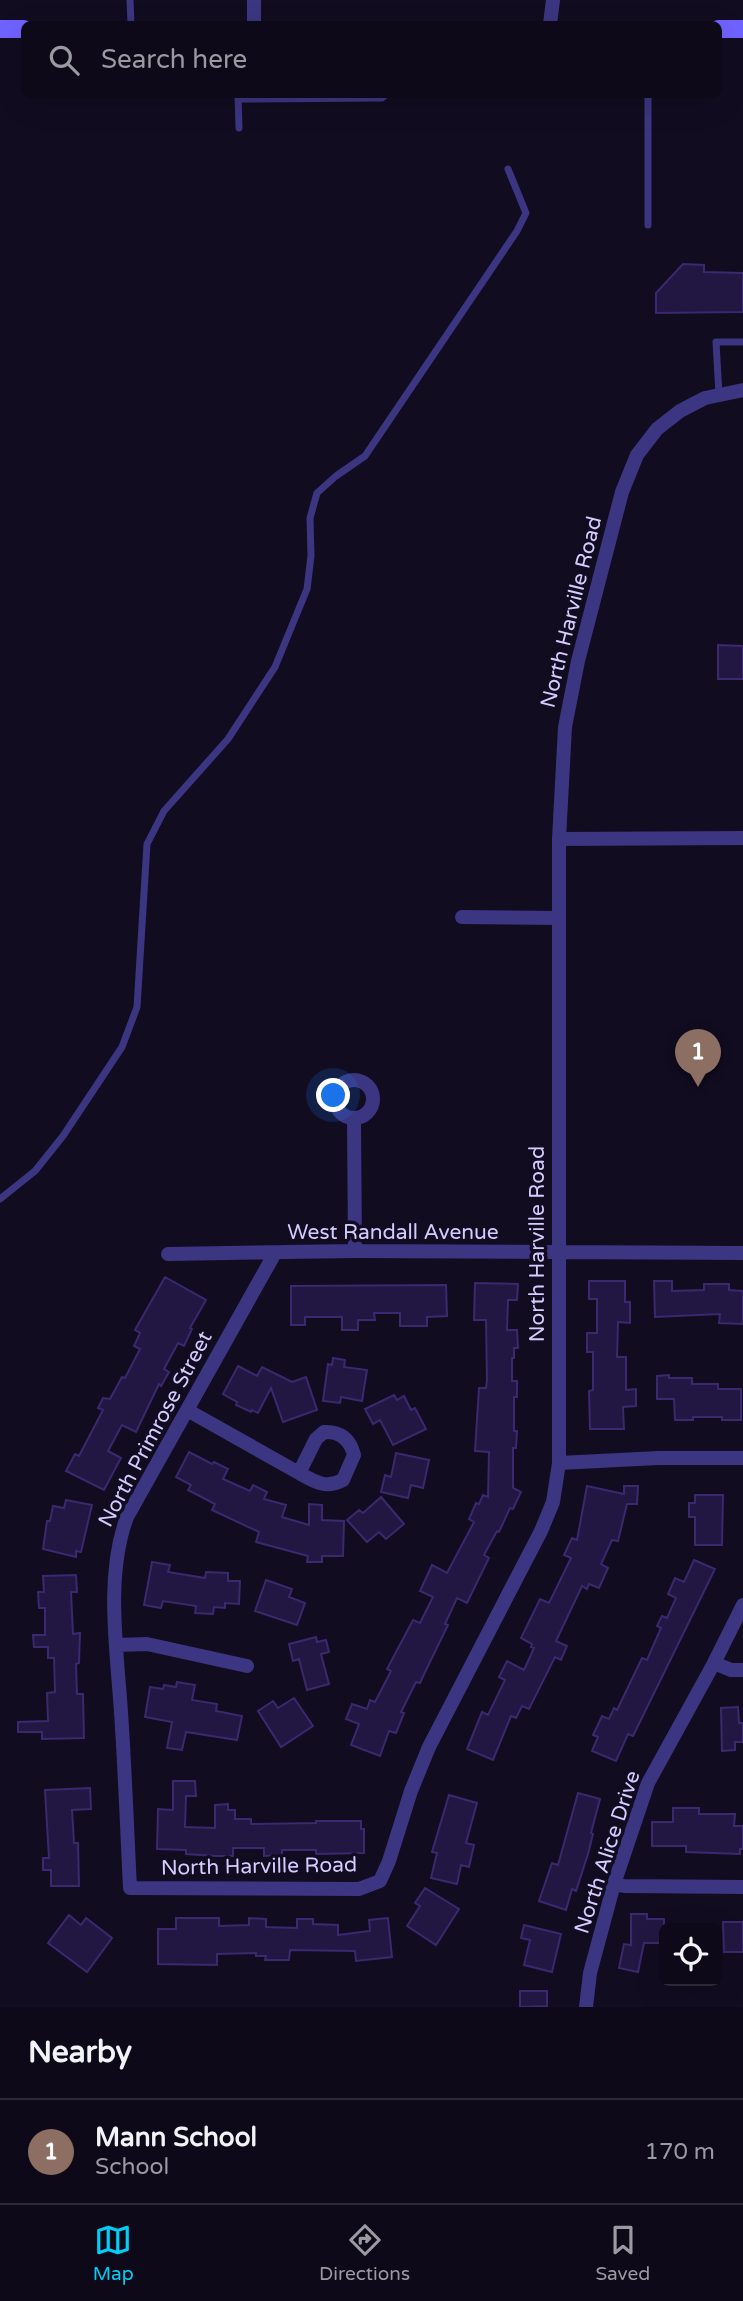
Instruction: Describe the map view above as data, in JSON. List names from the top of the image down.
{
  "streets": {
    "street": [
      "North Harville Road",
      "West Randall Avenue",
      "North Primrose Street",
      "North Alice Drive"
    ]
  },
  "crossings": [
    ["North Harville Road", "West Randall Avenue"],
    ["North Harville Road", "North Primrose Street"],
    ["West Randall Avenue", "North Primrose Street"]
  ],
  "page": {
    "search": "Search here",
    "pins": "1",
    "heading": "Nearby",
    "list": [
      {
        "mark": "1",
        "name": "Mann School",
        "note": "School",
        "value": "170 m"
      }
    ],
    "nav": ["Map", "Directions", "Saved"]
  }
}
